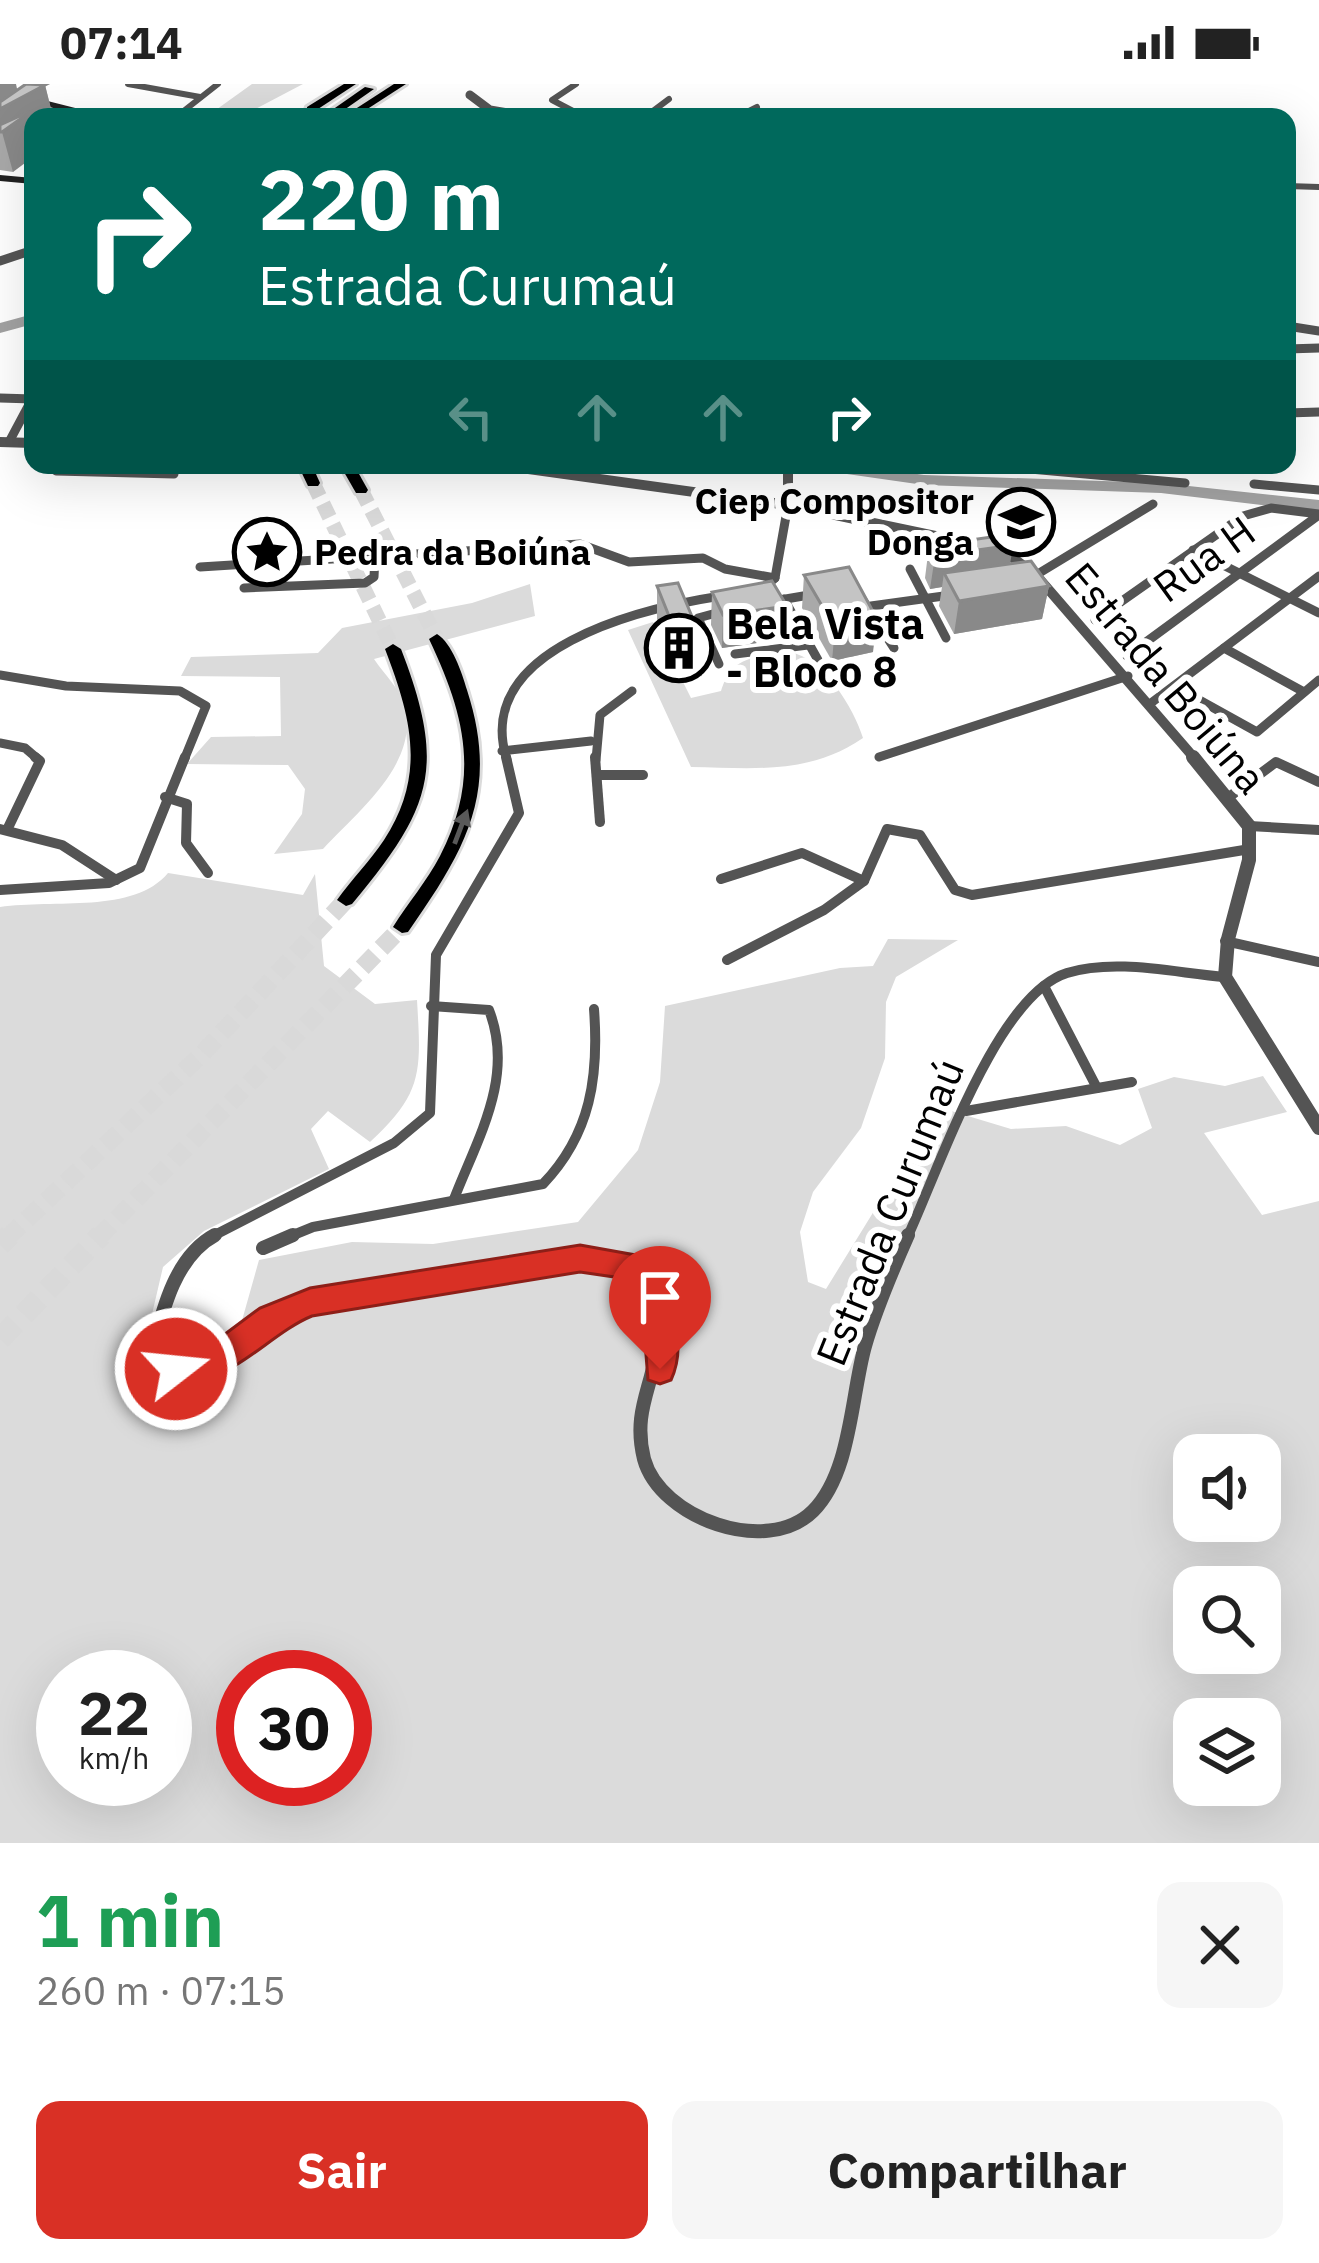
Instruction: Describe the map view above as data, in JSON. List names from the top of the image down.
{
  "streets": {
    "street": ["Rua H", "Estrada Boiúna", "Estrada Curumaú"]
  },
  "places": {
    "school or university": ["Ciep Compositor Donga"],
    "place": ["Pedra da Boiúna"],
    "building": ["Bela Vista - Bloco 8"]
  },
  "page": {
    "status": "07:14",
    "turn": ["220 m", "Estrada Curumaú"],
    "speed": "22 km/h",
    "limit": "30",
    "heading": ["1 min", "260 m · 07:15"],
    "buttons": ["Sair", "Compartilhar"]
  }
}
